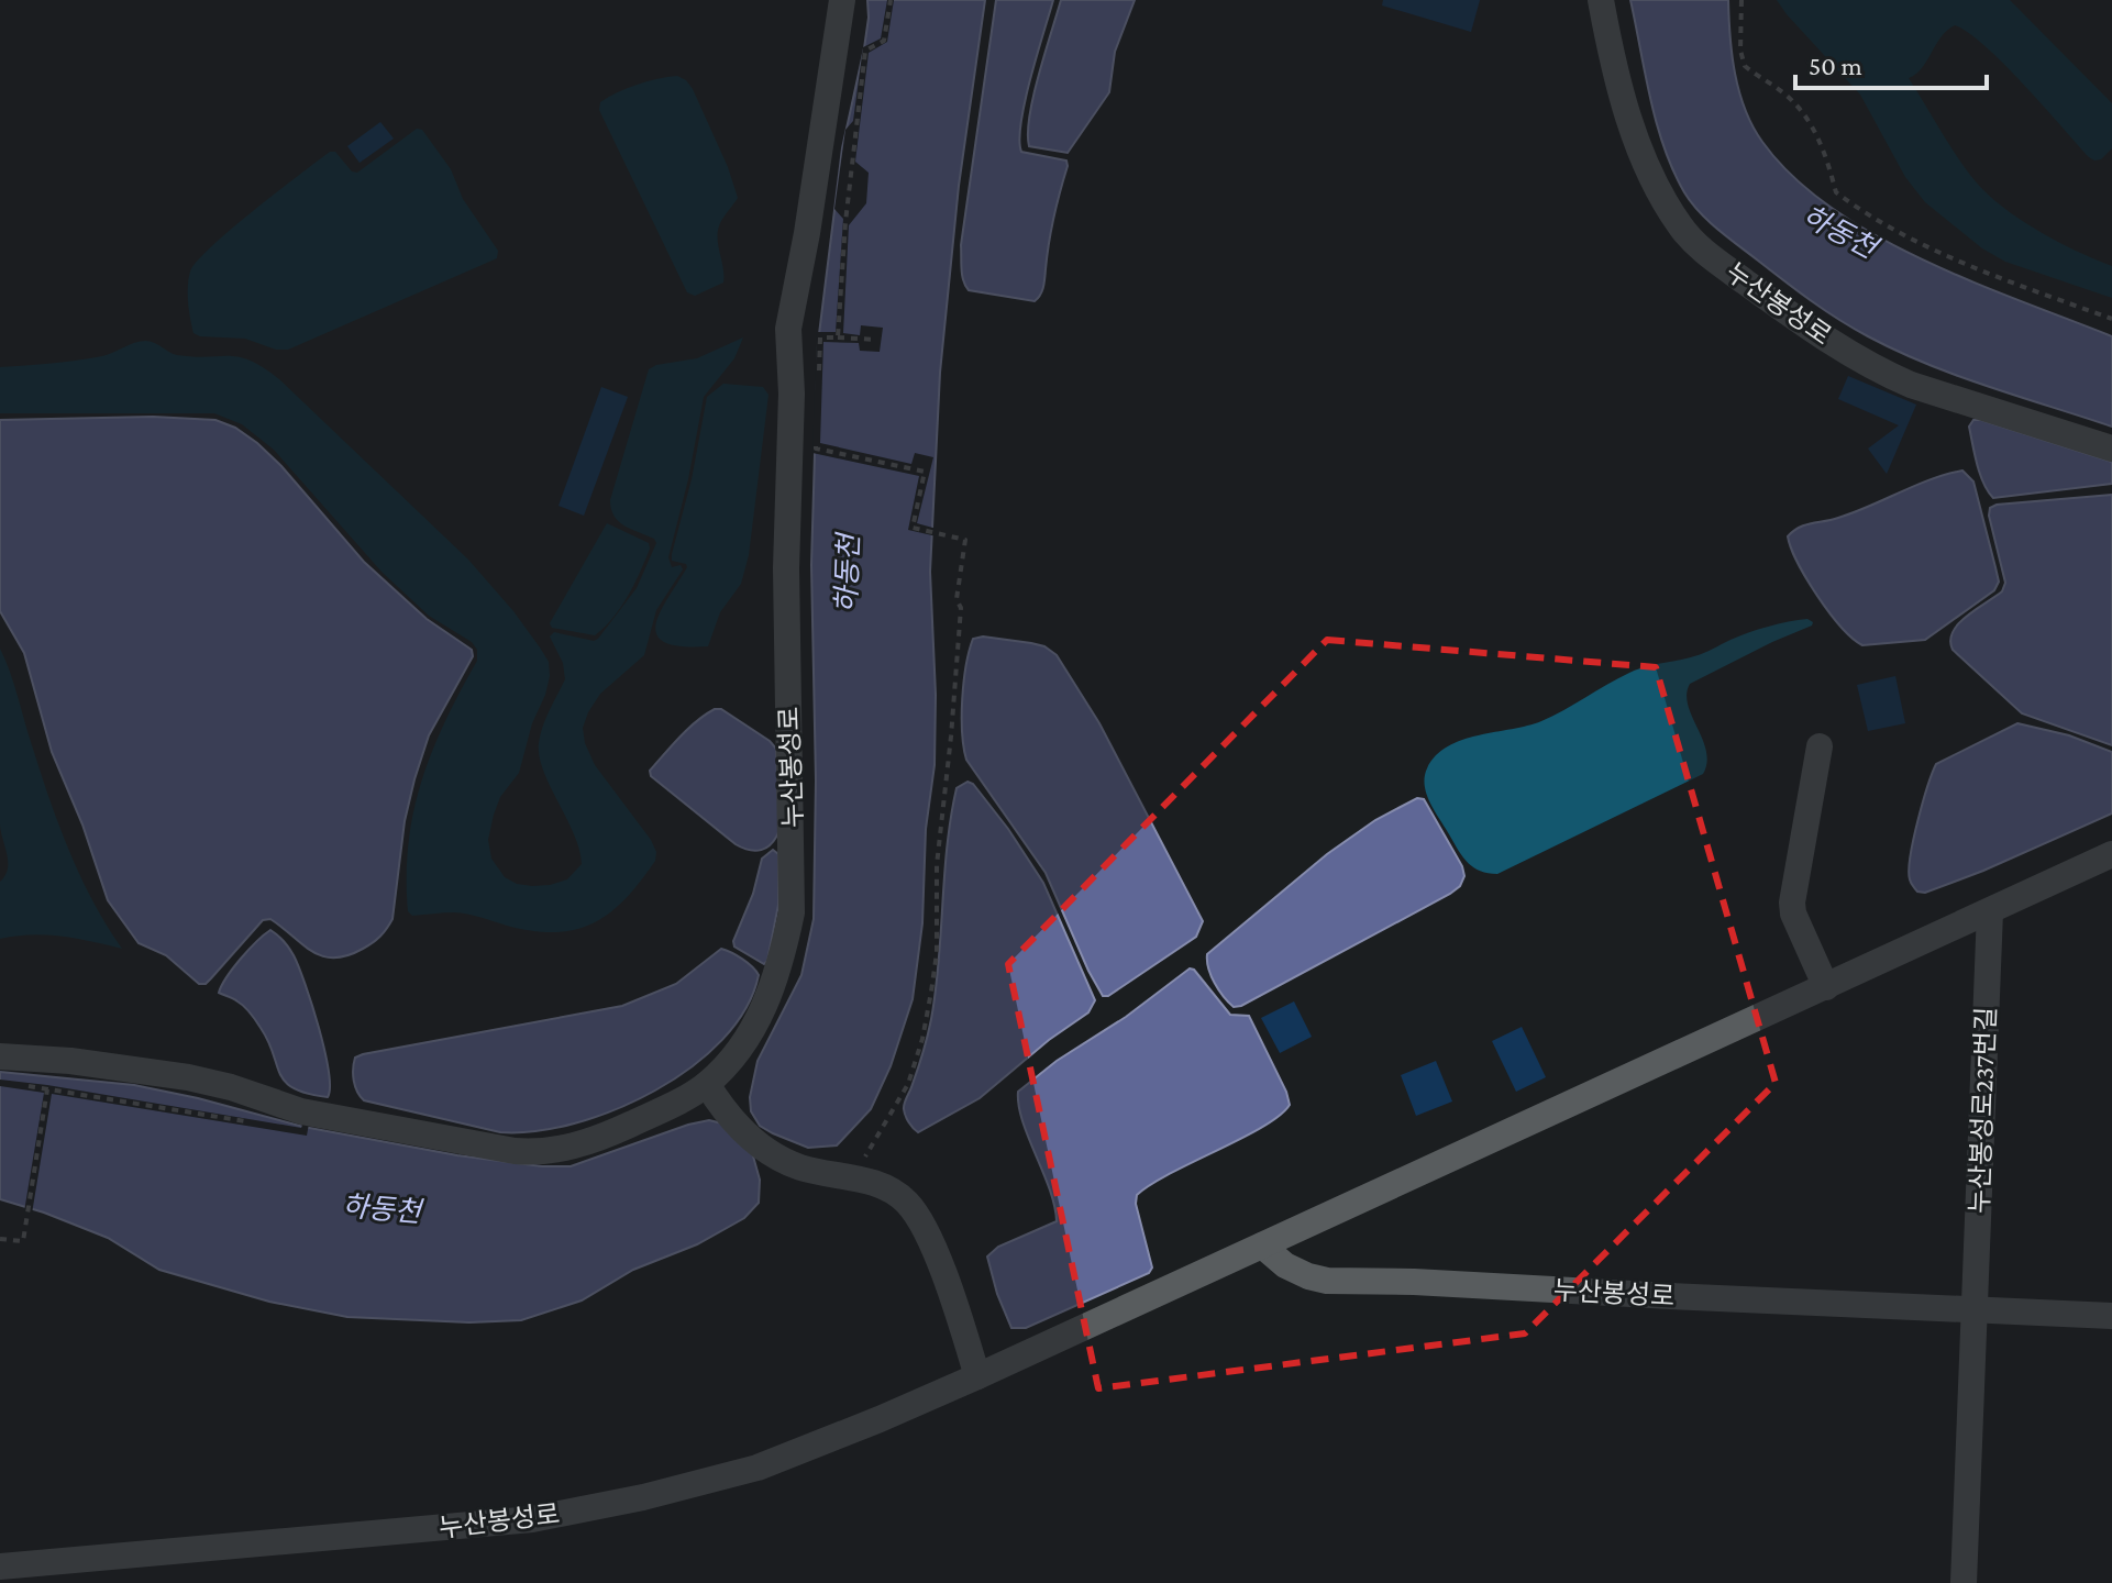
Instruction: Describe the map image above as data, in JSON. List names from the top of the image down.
{
  "streets": {
    "street": ["누산봉성로", "누산봉성로237번길"]
  },
  "crossings": [
    ["누산봉성로", "누산봉성로237번길"]
  ],
  "water": ["하동천"],
  "scale_bar": "50 m"
}
